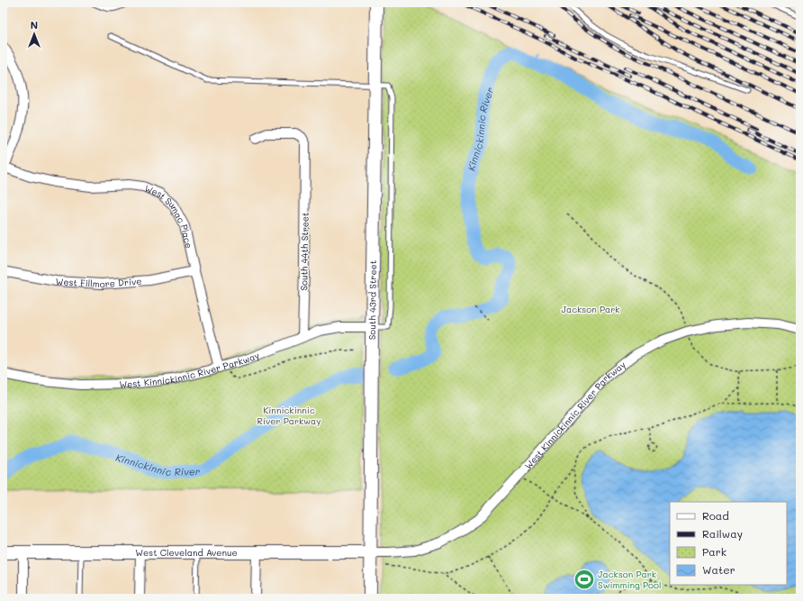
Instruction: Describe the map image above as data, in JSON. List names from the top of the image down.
{
  "streets": {
    "main road": ["South 43rd Street", "West Cleveland Avenue"],
    "street": [
      "West Sumac Place",
      "South 44th Street",
      "West Fillmore Drive",
      "West Kinnickinnic River Parkway"
    ]
  },
  "crossings": [
    ["West Sumac Place", "West Fillmore Drive"],
    ["West Sumac Place", "West Kinnickinnic River Parkway"],
    ["South 44th Street", "West Kinnickinnic River Parkway"],
    ["South 43rd Street", "West Kinnickinnic River Parkway"],
    ["South 43rd Street", "West Cleveland Avenue"],
    ["West Kinnickinnic River Parkway", "West Cleveland Avenue"]
  ],
  "water": ["Kinnickinnic River"],
  "parks": ["Jackson Park", "Kinnickinnic River Parkway"],
  "places": {
    "sports": ["Jackson Park Swimming Pool"]
  },
  "legend": [
    "Road",
    "Railway",
    "Park",
    "Water"
  ],
  "north": "top"
}
